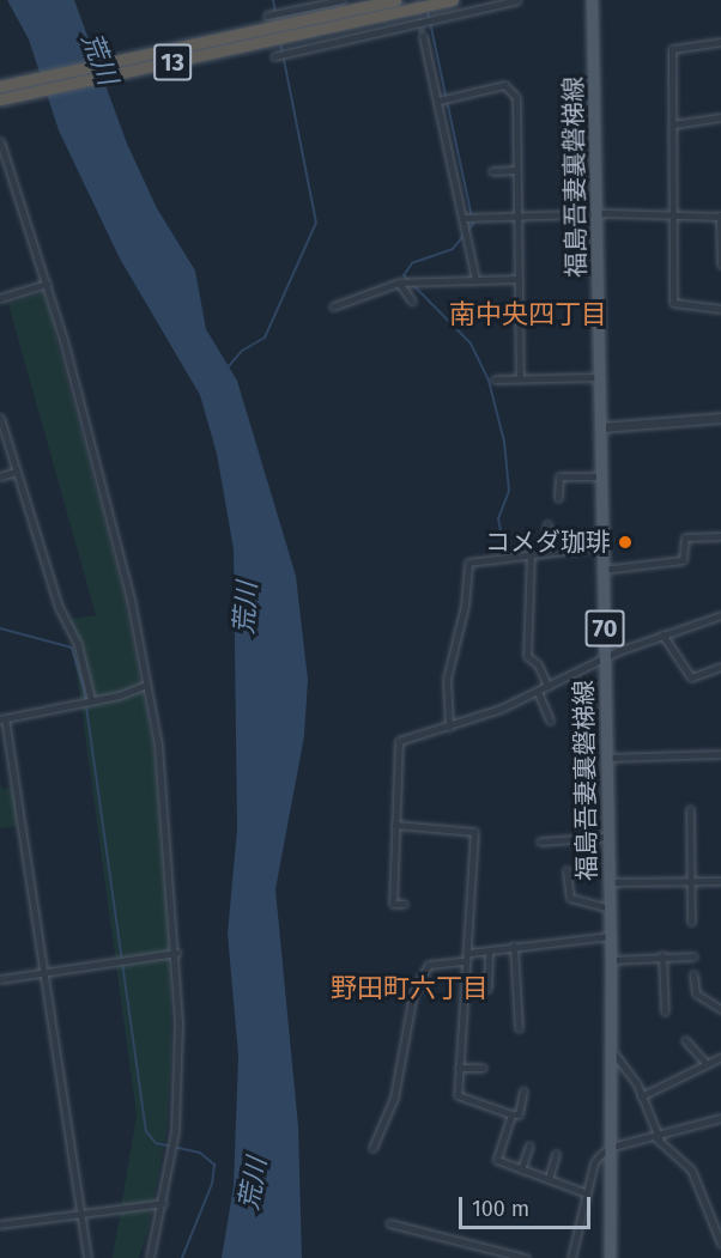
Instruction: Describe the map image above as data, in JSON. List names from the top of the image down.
{
  "streets": {
    "highway": ["13"],
    "main road": ["福島吾妻裏磐梯線", "70"]
  },
  "districts": ["南中央四丁目", "野田町六丁目"],
  "water": ["荒川"],
  "places": ["コメダ珈琲"],
  "scale_bar": "100 m"
}
